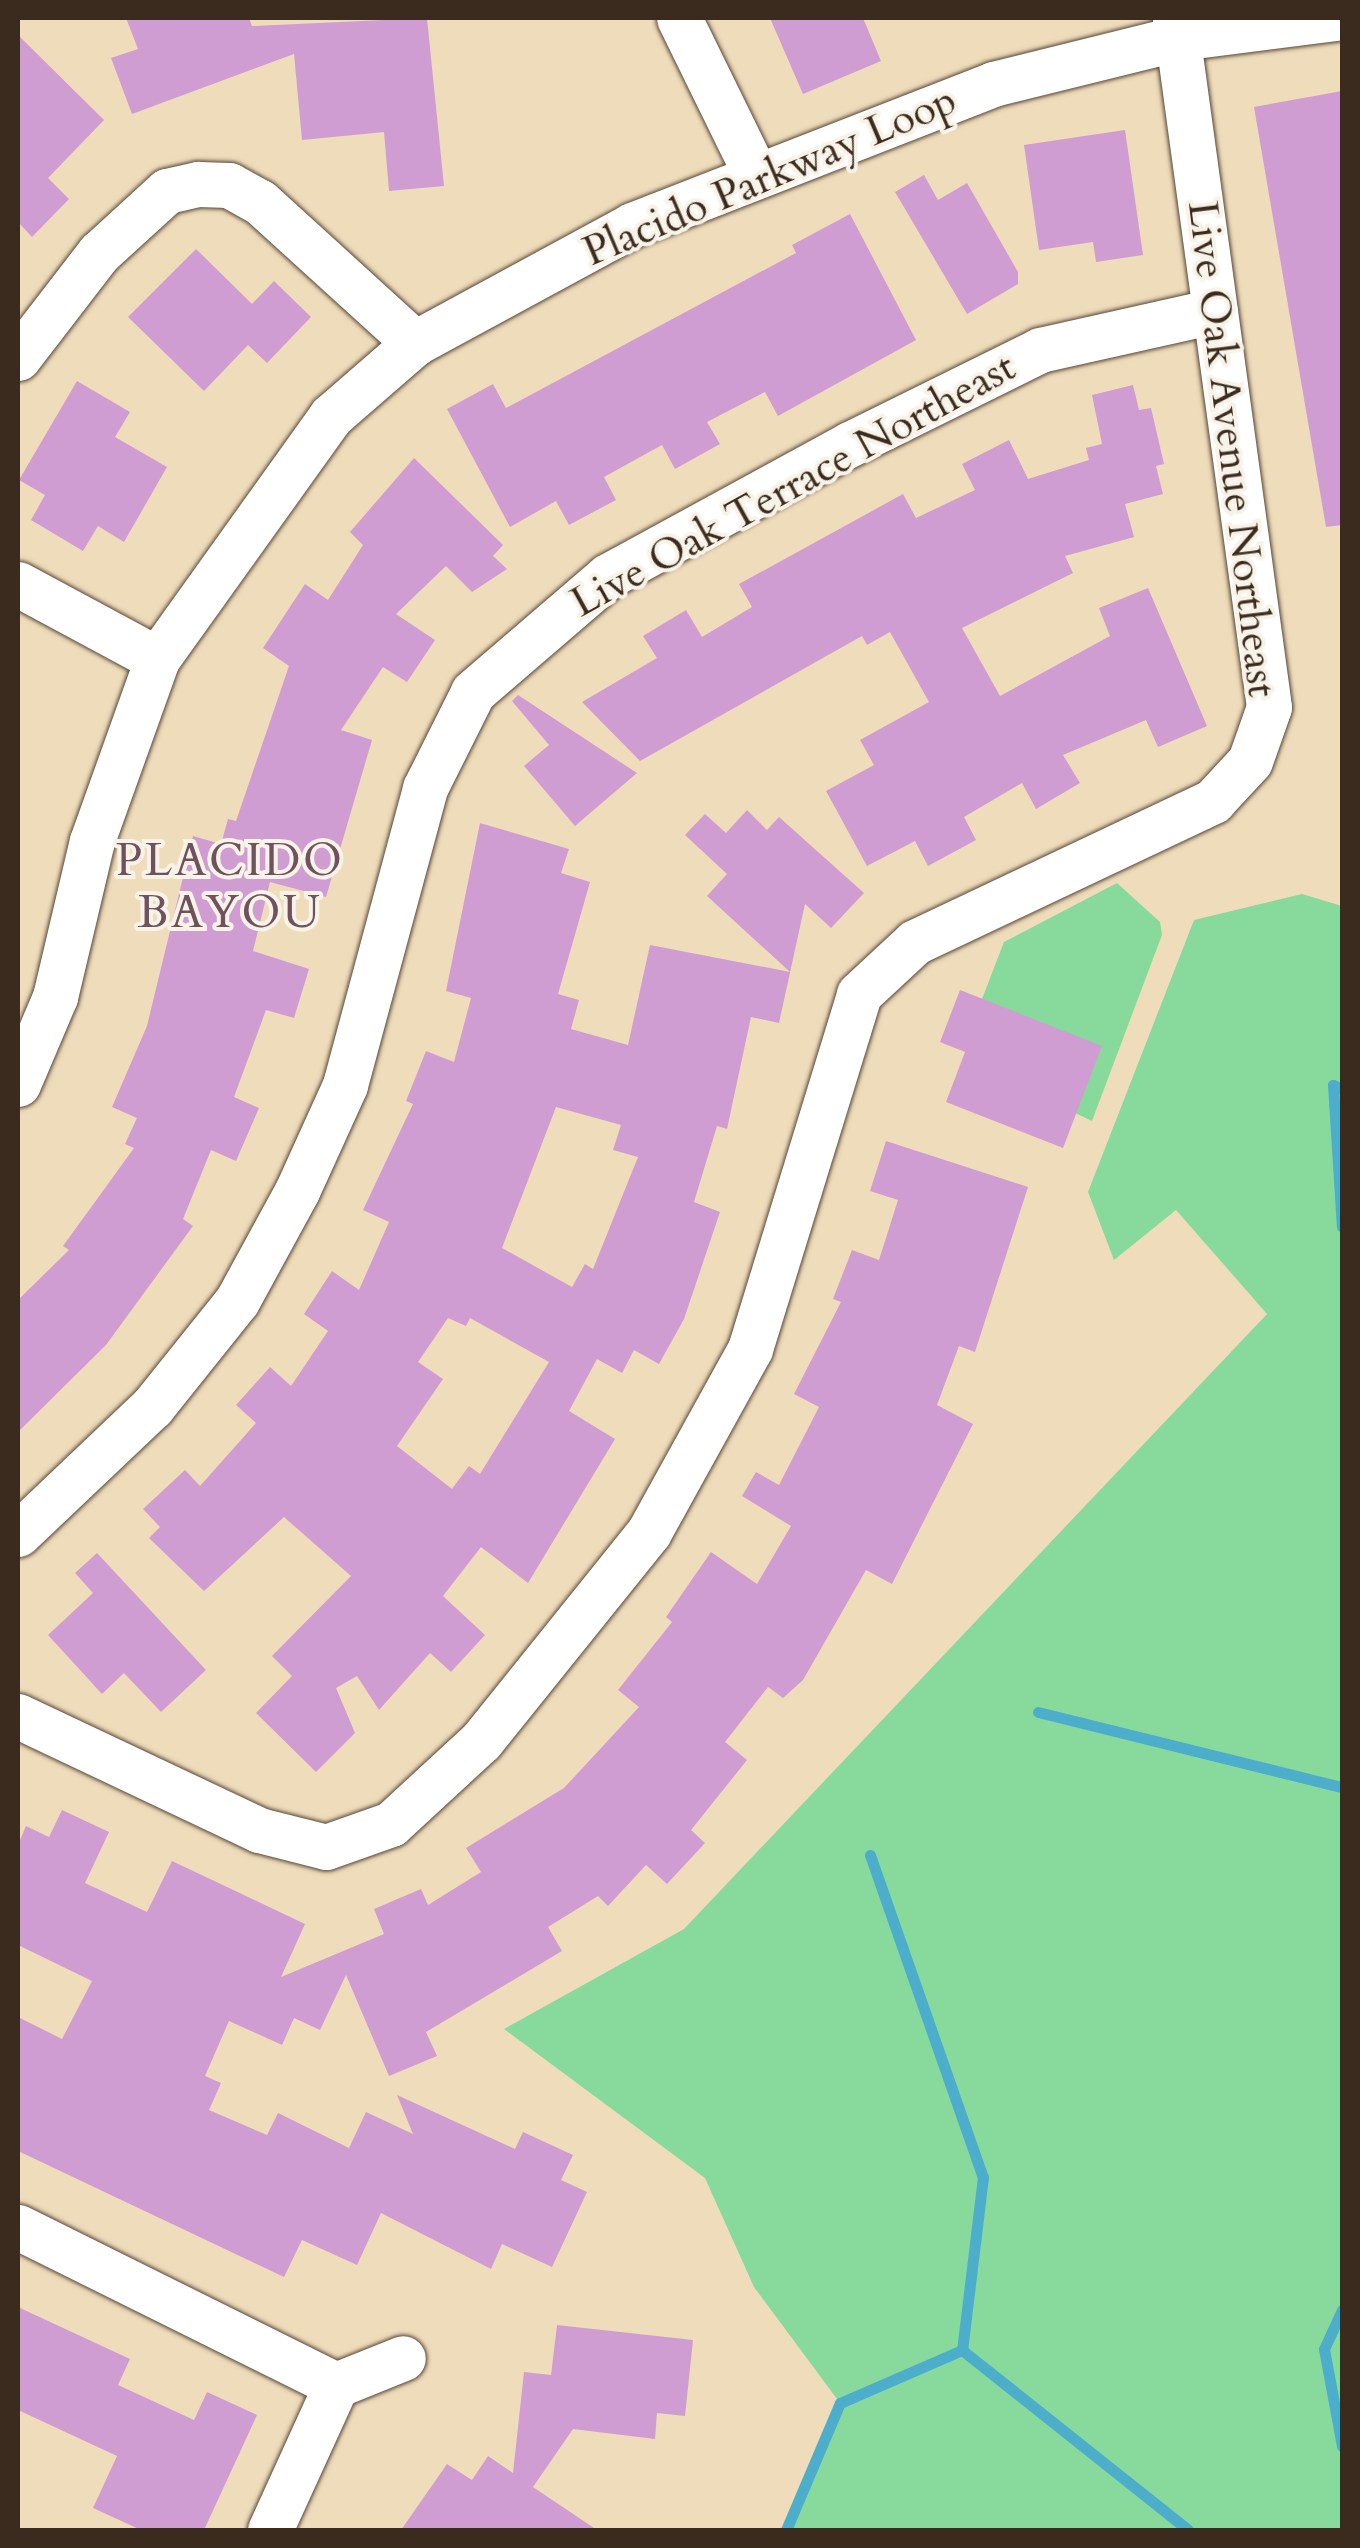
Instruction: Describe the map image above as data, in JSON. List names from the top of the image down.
{
  "streets": {
    "street": ["Placido Parkway Loop", "Live Oak Avenue Northeast", "Live Oak Terrace Northeast"]
  },
  "crossings": [
    ["Placido Parkway Loop", "Live Oak Avenue Northeast"],
    ["Live Oak Avenue Northeast", "Live Oak Terrace Northeast"]
  ],
  "districts": ["PLACIDO BAYOU"]
}
